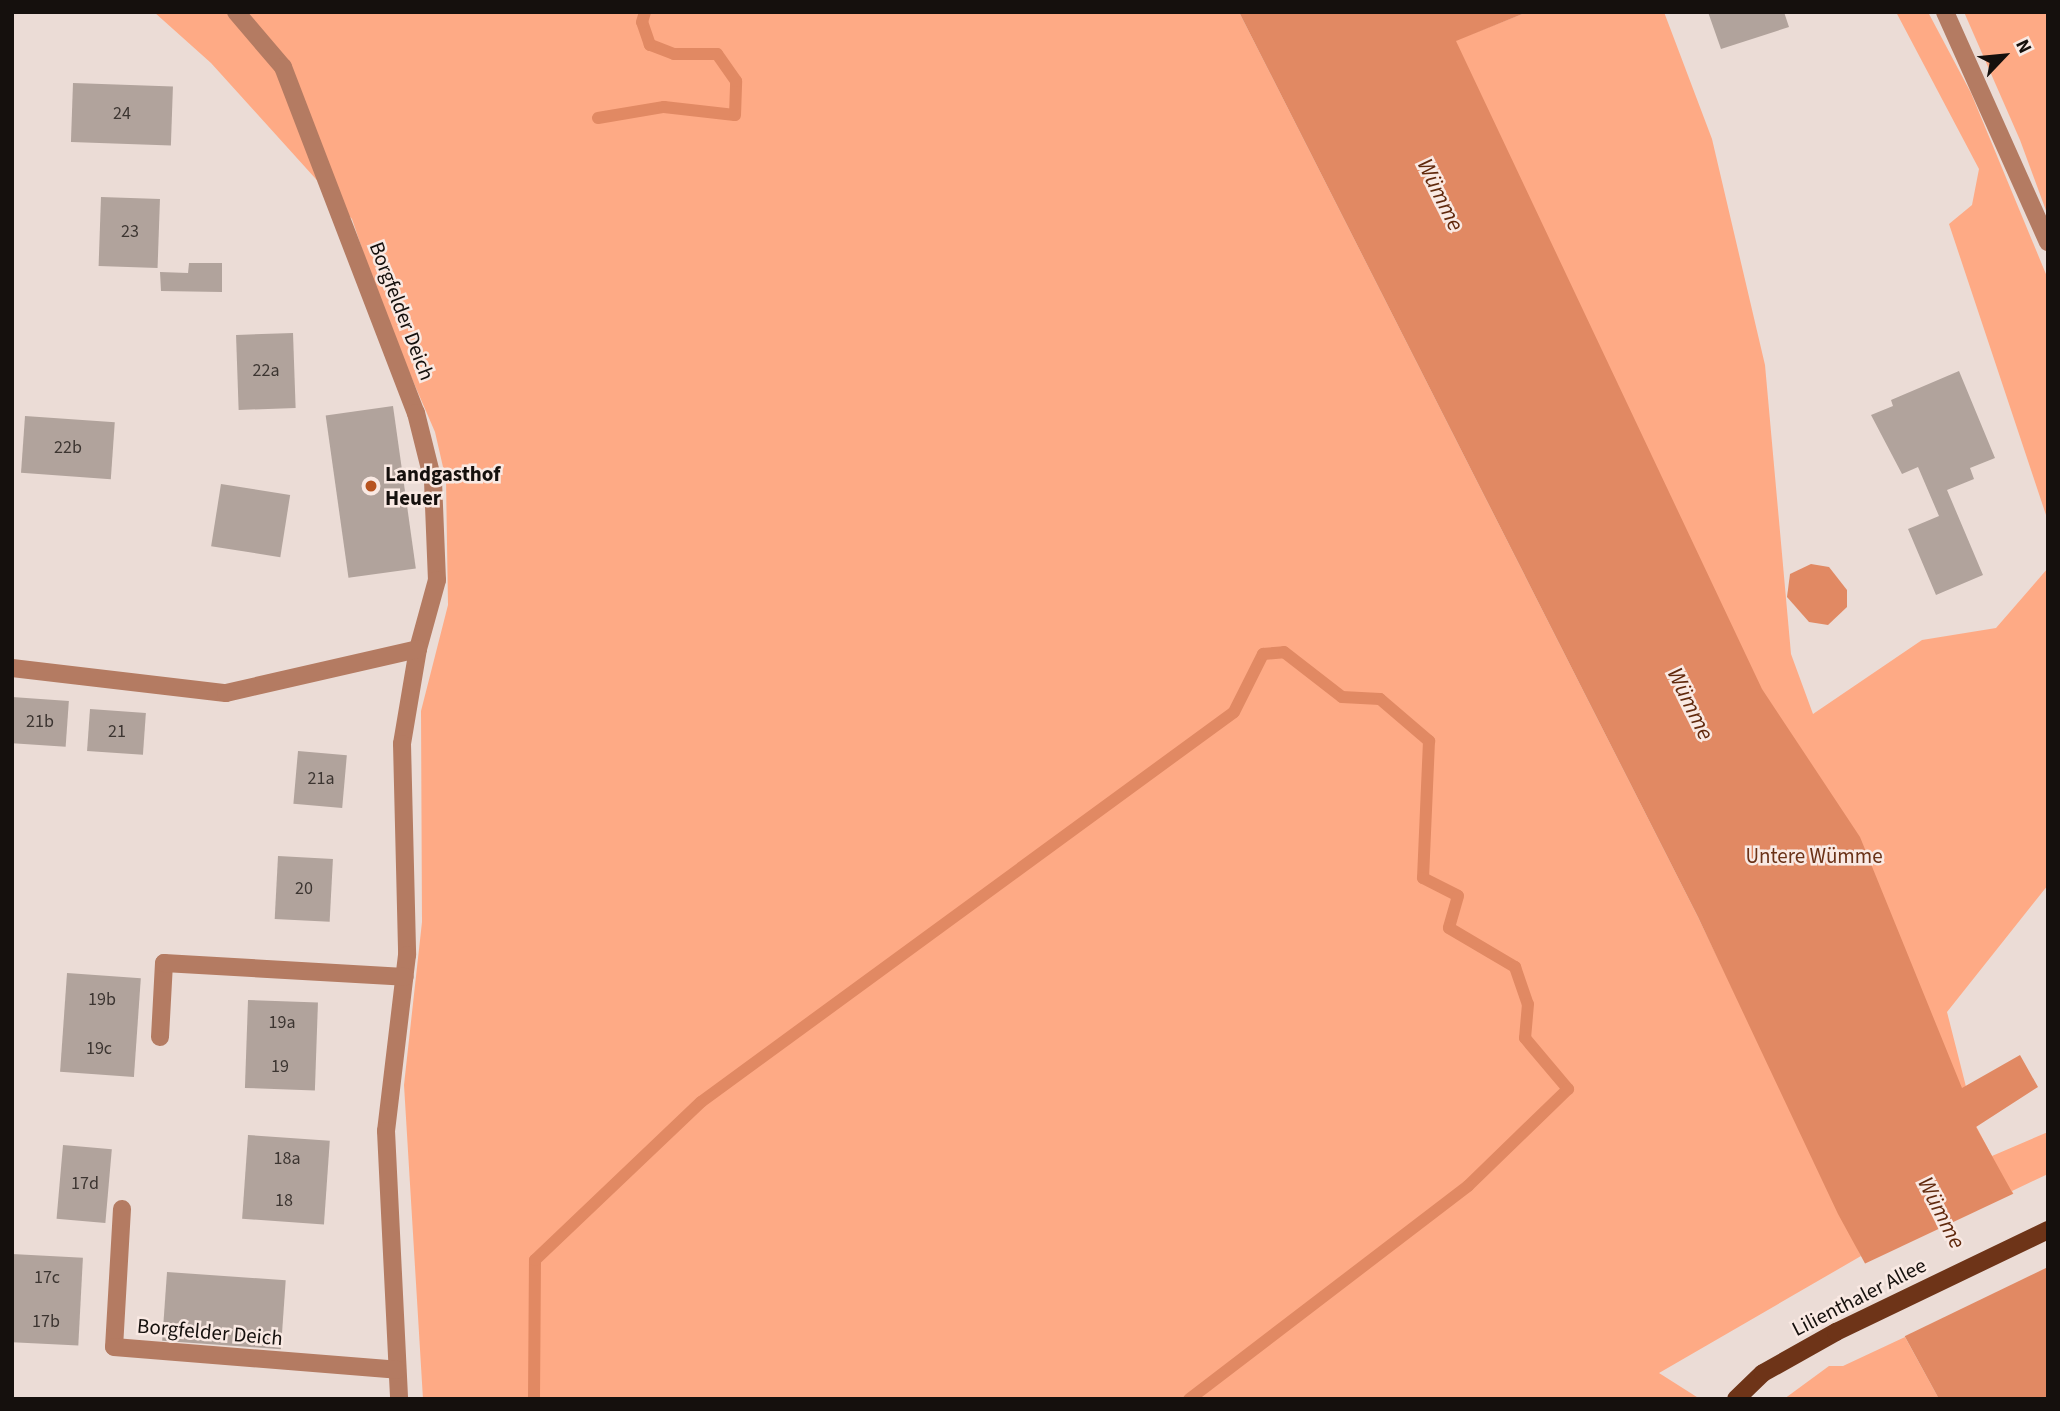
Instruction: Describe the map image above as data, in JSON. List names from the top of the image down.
{
  "streets": {
    "main road": ["Lilienthaler Allee"],
    "street": ["Borgfelder Deich"]
  },
  "water": ["Wümme"],
  "parks": ["Untere Wümme"],
  "places": ["Landgasthof Heuer"],
  "house_numbers": [
    "24",
    "23",
    "22a",
    "22b",
    "21b",
    "21",
    "21a",
    "20",
    "19b",
    "19a",
    "19c",
    "19",
    "18a",
    "17d",
    "18",
    "17c",
    "17b"
  ],
  "north": "top right"
}
